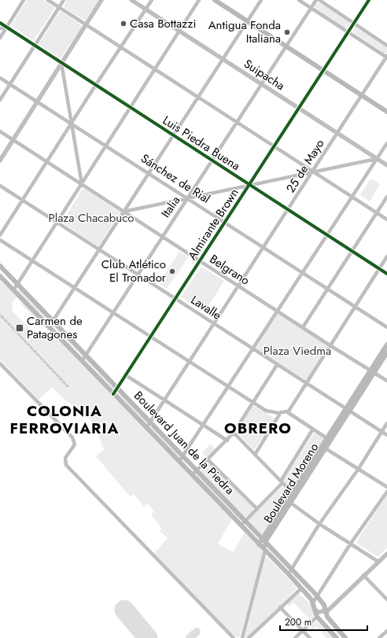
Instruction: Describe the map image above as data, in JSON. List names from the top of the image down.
{
  "streets": {
    "main road": ["Boulevard Juan de la Piedra", "Boulevard Moreno"],
    "street": [
      "Suipacha",
      "Luis Piedra Buena",
      "25 de Mayo",
      "Sánchez de Rial",
      "Italia",
      "Almirante Brown",
      "Belgrano",
      "Lavalle"
    ]
  },
  "crossings": [
    ["Suipacha", "25 de Mayo"],
    ["Suipacha", "Italia"],
    ["Suipacha", "Almirante Brown"],
    ["Luis Piedra Buena", "25 de Mayo"],
    ["Luis Piedra Buena", "Italia"],
    ["Luis Piedra Buena", "Almirante Brown"],
    ["25 de Mayo", "Sánchez de Rial"],
    ["25 de Mayo", "Belgrano"],
    ["25 de Mayo", "Lavalle"],
    ["25 de Mayo", "Boulevard Juan de la Piedra"],
    ["Sánchez de Rial", "Italia"],
    ["Sánchez de Rial", "Almirante Brown"],
    ["Italia", "Belgrano"],
    ["Italia", "Lavalle"],
    ["Italia", "Boulevard Juan de la Piedra"],
    ["Almirante Brown", "Belgrano"],
    ["Almirante Brown", "Lavalle"],
    ["Almirante Brown", "Boulevard Juan de la Piedra"],
    ["Belgrano", "Boulevard Moreno"],
    ["Lavalle", "Boulevard Moreno"],
    ["Boulevard Juan de la Piedra", "Boulevard Moreno"]
  ],
  "districts": ["COLONIA FERROVIARIA", "OBRERO"],
  "parks": ["Plaza Chacabuco", "Plaza Viedma"],
  "places": {
    "other": ["Casa Bottazzi", "Antigua Fonda Italiana", "Club Atlético El Tronador"],
    "transit": ["Carmen de Patagones"]
  },
  "scale_bar": "200 m"
}
